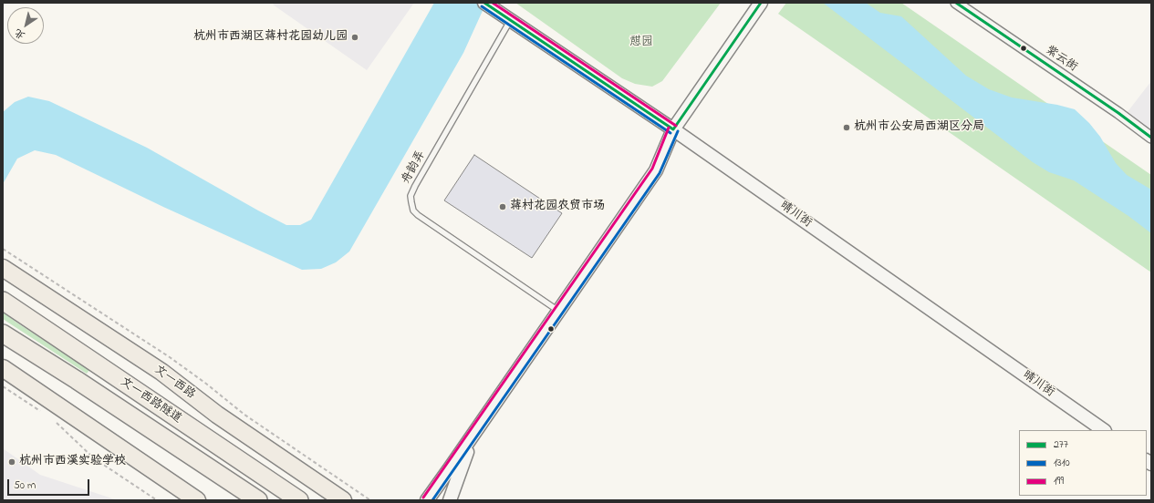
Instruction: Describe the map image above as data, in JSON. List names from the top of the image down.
{
  "streets": {
    "highway": ["文一西路隧道"],
    "main road": ["文一西路"],
    "street": ["紫云街", "晴川街"],
    "lane": ["舟韵弄"]
  },
  "crossings": [
    ["舟韵弄", "晴川街"]
  ],
  "parks": ["憇园"],
  "places": [
    "杭州市西湖区蒋村花园幼儿园",
    "杭州市公安局西湖区分局",
    "蒋村花园农贸市场",
    "杭州市西溪实验学校"
  ],
  "lines": ["transit line 277", "transit line 199", "transit line 1310"],
  "legend": ["277", "1310", "199"],
  "scale_bar": "50 m",
  "north": "bottom left"
}
